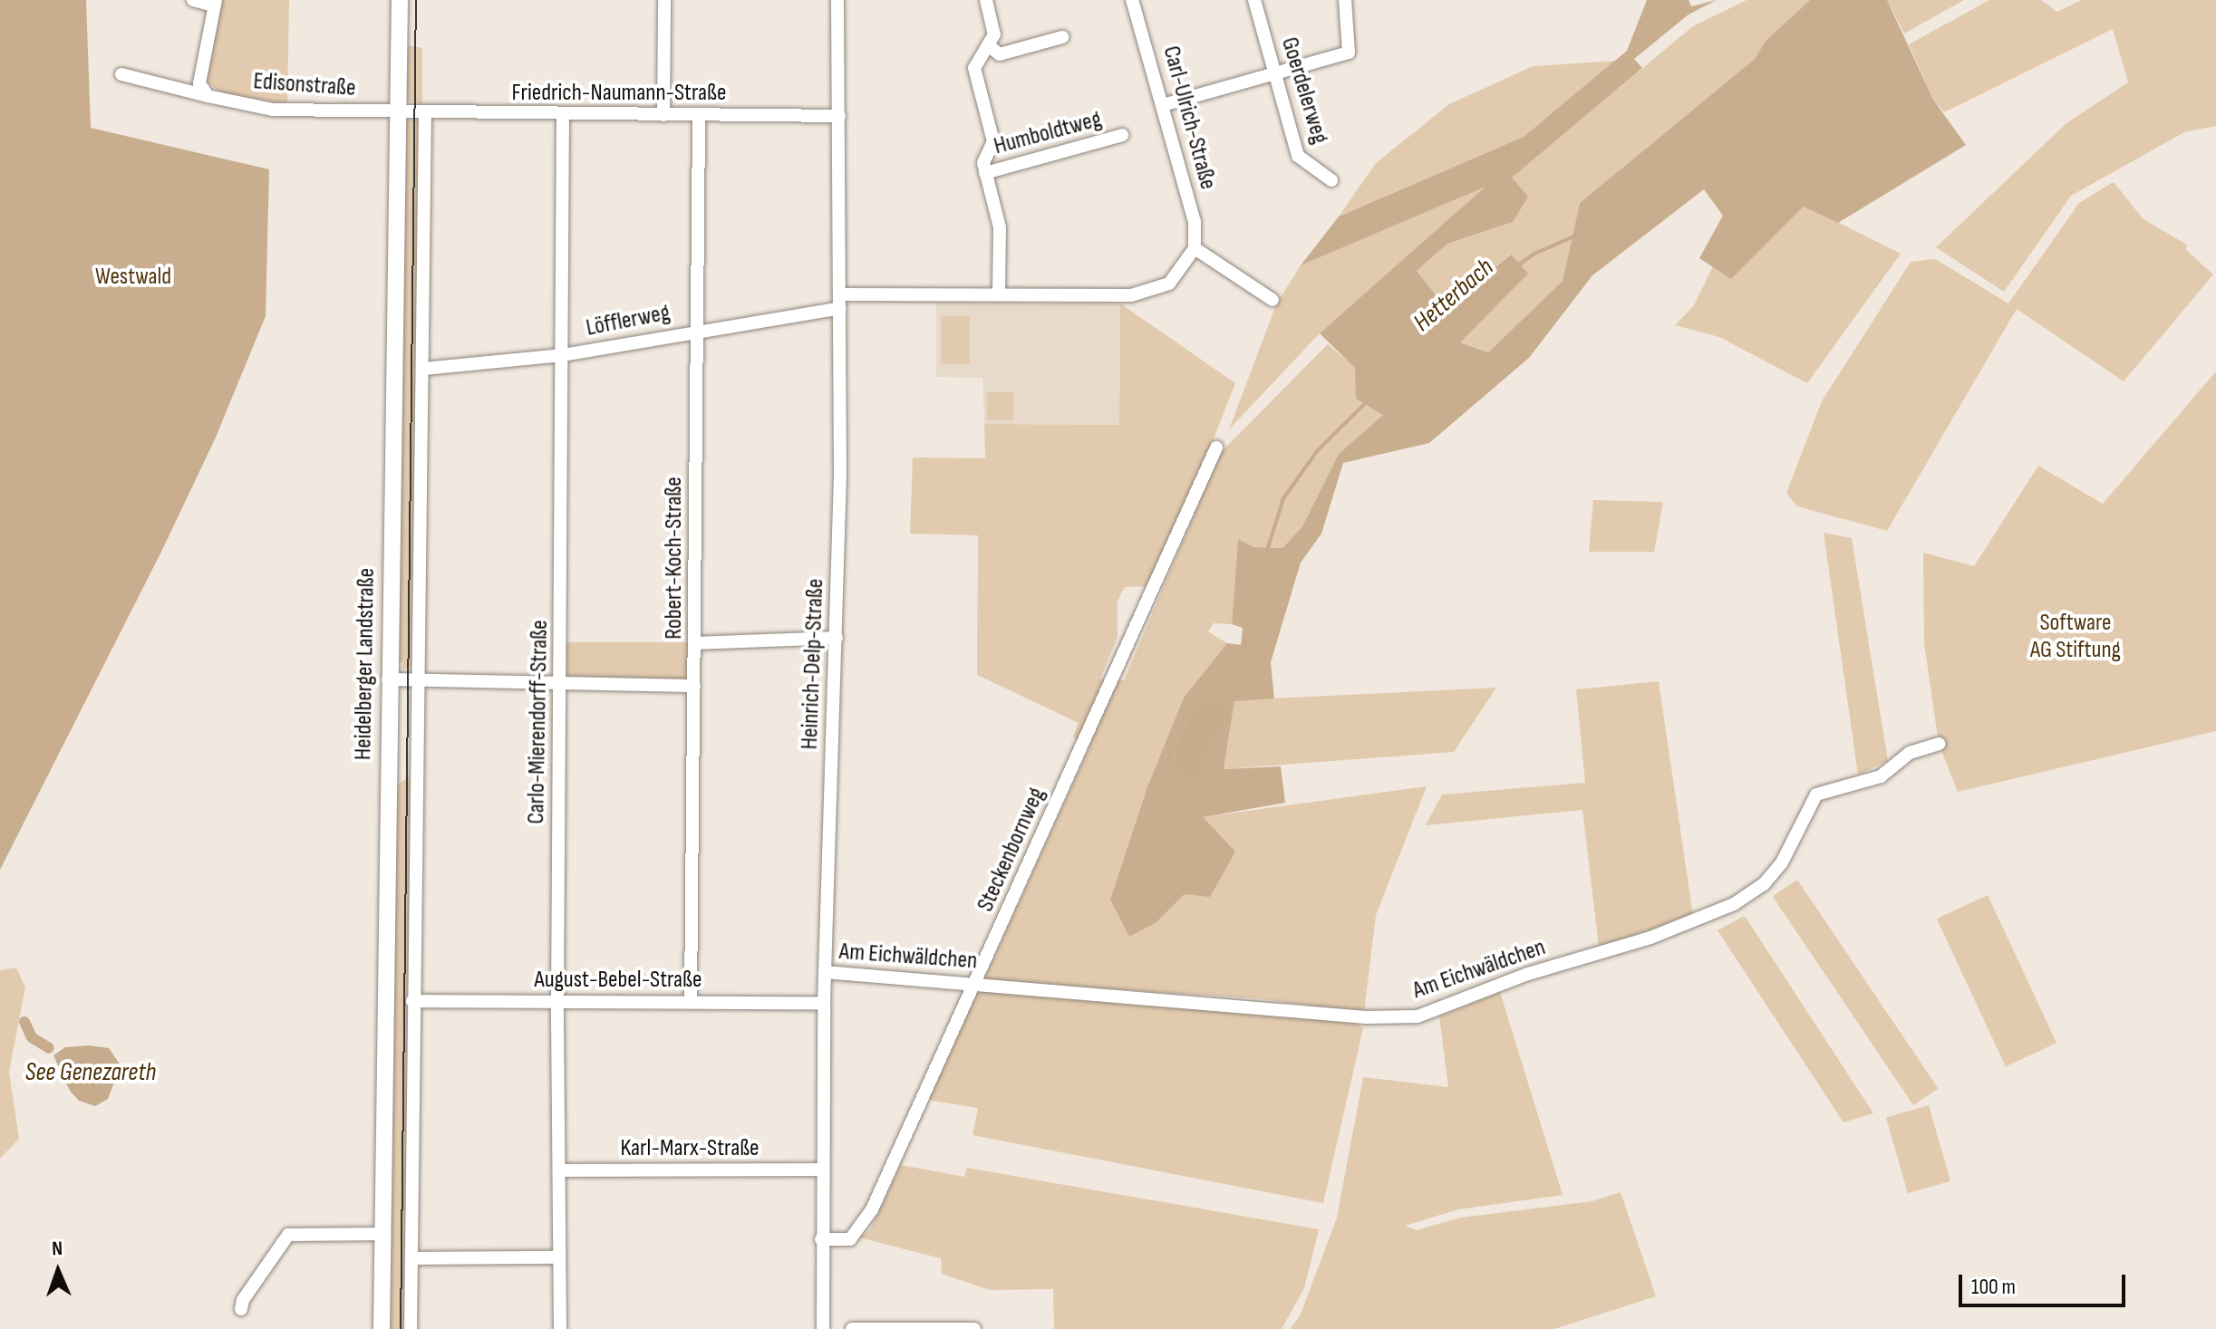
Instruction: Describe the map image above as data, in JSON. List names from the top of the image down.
{
  "streets": {
    "street": [
      "Edisonstraße",
      "Goerdelerweg",
      "Friedrich-Naumann-Straße",
      "Carl-Ulrich-Straße",
      "Humboldtweg",
      "Löfflerweg",
      "Robert-Koch-Straße",
      "Heidelberger Landstraße",
      "Heinrich-Delp-Straße",
      "Carlo-Mierendorff-Straße",
      "Steckenbornweg",
      "Am Eichwäldchen",
      "August-Bebel-Straße",
      "Karl-Marx-Straße"
    ]
  },
  "crossings": [
    ["Edisonstraße", "Friedrich-Naumann-Straße"],
    ["Edisonstraße", "Heidelberger Landstraße"],
    ["Friedrich-Naumann-Straße", "Robert-Koch-Straße"],
    ["Friedrich-Naumann-Straße", "Heidelberger Landstraße"],
    ["Friedrich-Naumann-Straße", "Heinrich-Delp-Straße"],
    ["Friedrich-Naumann-Straße", "Carlo-Mierendorff-Straße"],
    ["Carl-Ulrich-Straße", "Löfflerweg"],
    ["Humboldtweg", "Löfflerweg"],
    ["Löfflerweg", "Robert-Koch-Straße"],
    ["Löfflerweg", "Heinrich-Delp-Straße"],
    ["Löfflerweg", "Carlo-Mierendorff-Straße"],
    ["Robert-Koch-Straße", "August-Bebel-Straße"],
    ["Heinrich-Delp-Straße", "Steckenbornweg"],
    ["Heinrich-Delp-Straße", "Am Eichwäldchen"],
    ["Heinrich-Delp-Straße", "August-Bebel-Straße"],
    ["Heinrich-Delp-Straße", "Karl-Marx-Straße"],
    ["Carlo-Mierendorff-Straße", "August-Bebel-Straße"],
    ["Carlo-Mierendorff-Straße", "Karl-Marx-Straße"],
    ["Steckenbornweg", "Am Eichwäldchen"]
  ],
  "water": ["Hetterbach", "See Genezareth"],
  "parks": ["Westwald", "Software AG Stiftung"],
  "scale_bar": "100 m",
  "north": "top"
}
